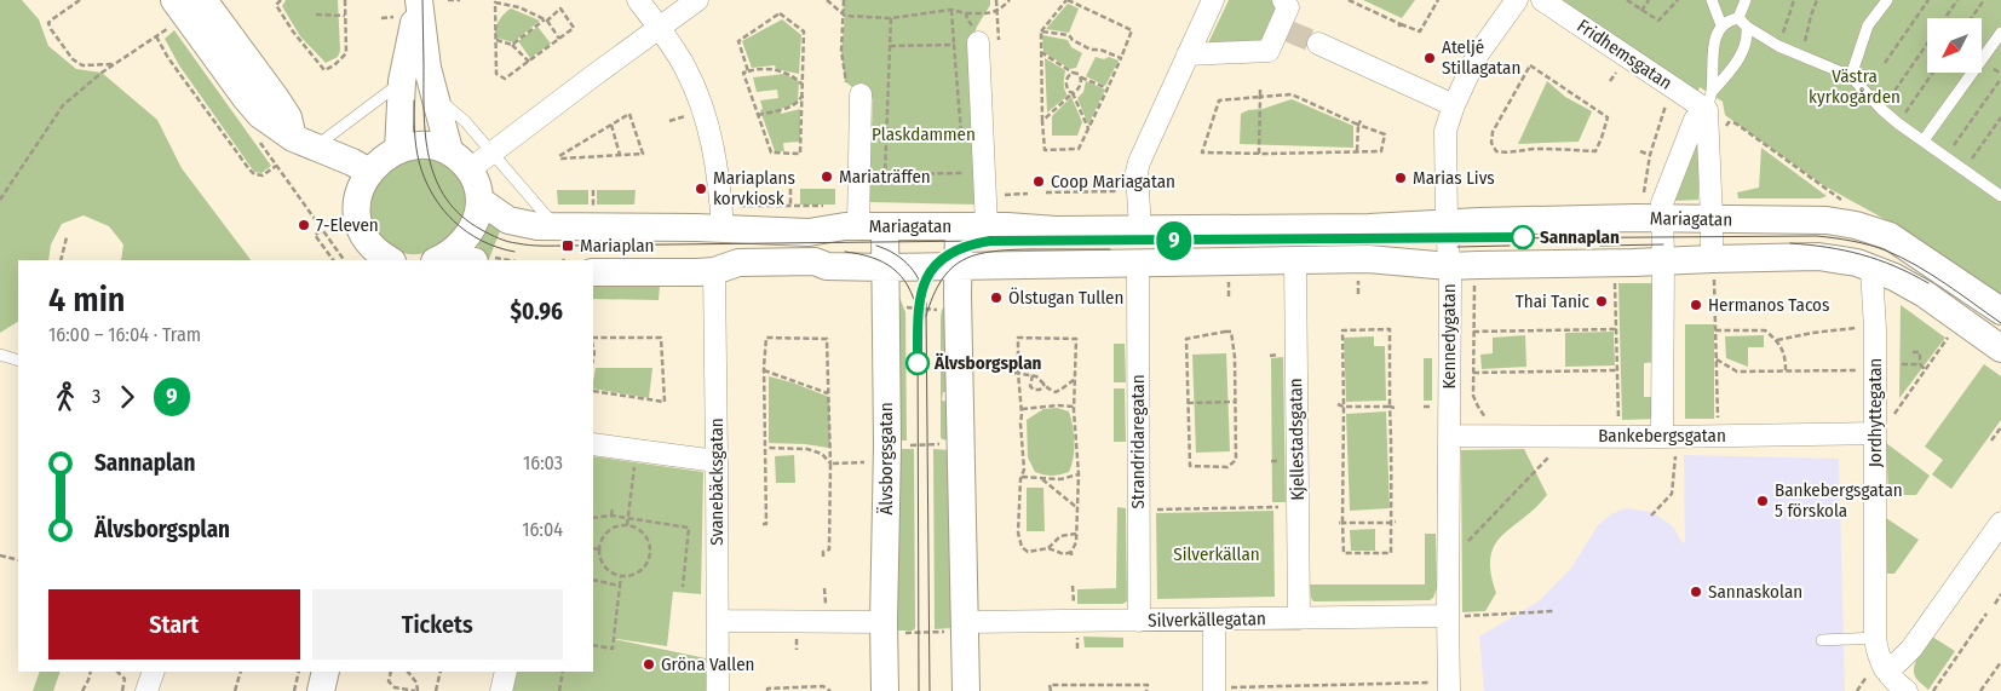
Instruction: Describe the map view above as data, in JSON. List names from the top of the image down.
{
  "streets": {
    "street": [
      "Fridhemsgatan",
      "Mariagatan",
      "Kennedygatan",
      "Jordhyttegatan",
      "Bankebergsgatan",
      "Kjellestadsgatan",
      "Strandridaregatan",
      "Älvsborgsgatan",
      "Svanebäcksgatan",
      "Silverkällegatan"
    ]
  },
  "crossings": [
    ["Mariagatan", "Kennedygatan"],
    ["Mariagatan", "Älvsborgsgatan"],
    ["Kennedygatan", "Bankebergsgatan"],
    ["Kennedygatan", "Silverkällegatan"],
    ["Jordhyttegatan", "Bankebergsgatan"],
    ["Kjellestadsgatan", "Silverkällegatan"],
    ["Strandridaregatan", "Silverkällegatan"]
  ],
  "parks": ["Västra kyrkogården", "Plaskdammen", "Silverkällan"],
  "places": {
    "other": [
      "Ateljé Stillagatan",
      "Mariaträffen",
      "Marias Livs",
      "Coop Mariagatan",
      "Mariaplans korvkiosk",
      "7-Eleven",
      "Sannaplan",
      "Ölstugan Tullen",
      "Thai Tanic",
      "Hermanos Tacos",
      "Älvsborgsplan",
      "Bankebergsgatan 5 förskola",
      "Sannaskolan",
      "Gröna Vallen"
    ],
    "transit": ["Mariaplan"]
  },
  "lines": ["tram line 9"],
  "north": "bottom left",
  "page": {
    "on_map": "9",
    "heading": ["4 min", "16:00 – 16:04 · Tram", "$0.96"],
    "legs": ["3", "9"],
    "list": [
      {
        "name": "Sannaplan",
        "value": "16:03"
      },
      {
        "name": "Älvsborgsplan",
        "value": "16:04"
      }
    ],
    "buttons": ["Start", "Tickets"]
  }
}
